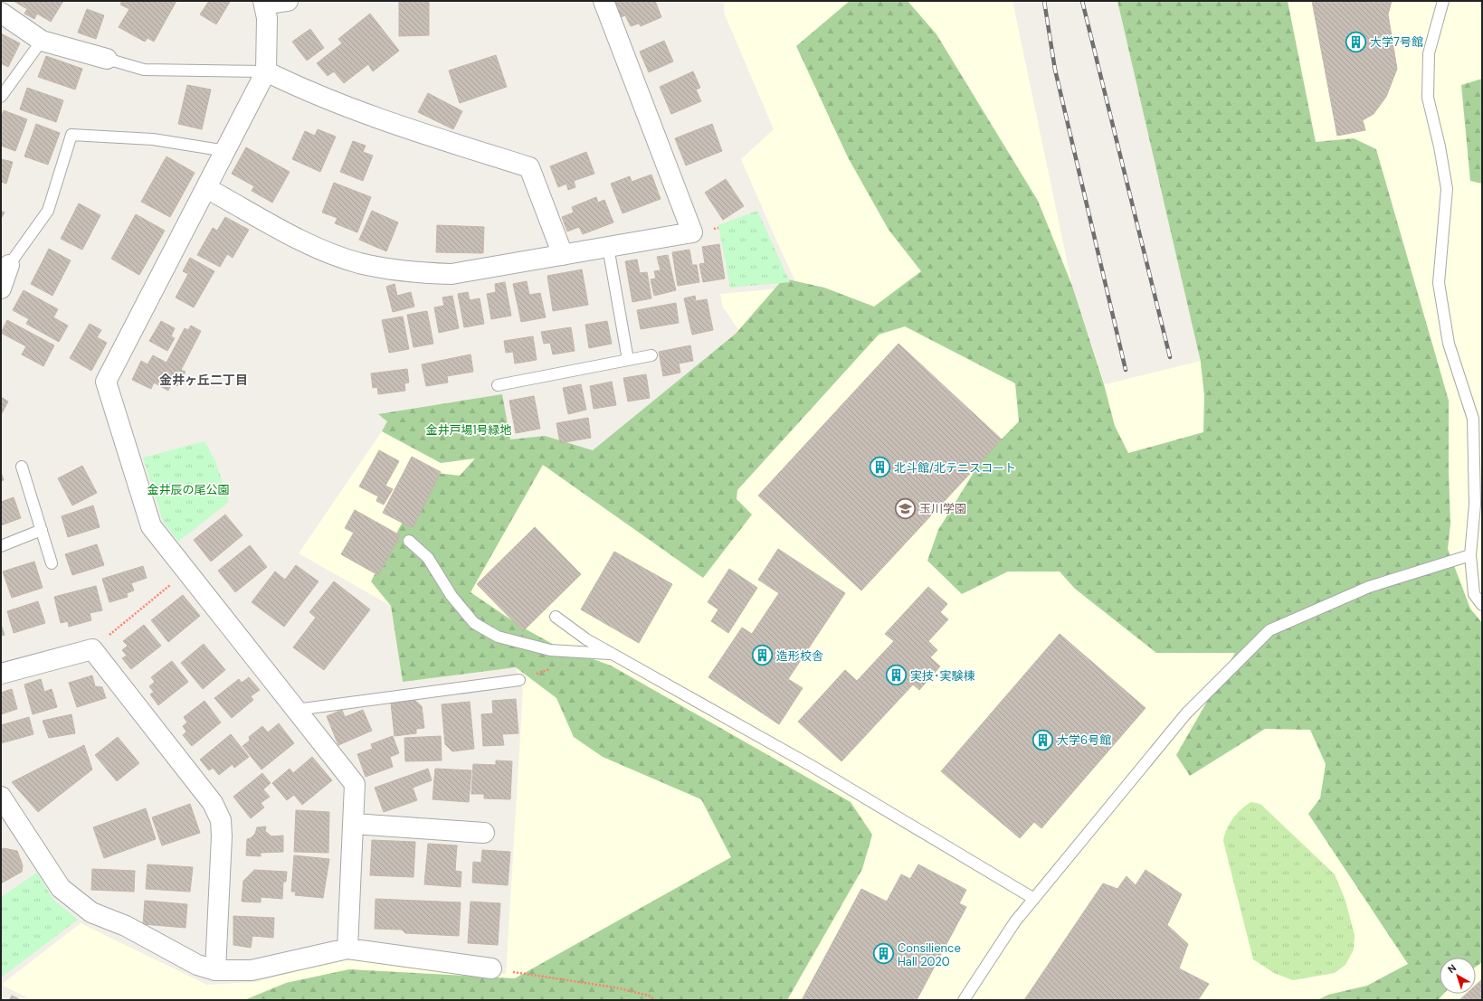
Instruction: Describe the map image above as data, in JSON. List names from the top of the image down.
{
  "districts": ["金井ヶ丘二丁目"],
  "parks": ["金井戸場1号緑地", "金井辰の尾公園"],
  "places": {
    "building": [
      "大学7号館",
      "北斗館/北テニスコート",
      "造形校舎",
      "実技･実験棟",
      "大学6号館",
      "Consilience Hall 2020"
    ],
    "school or university": ["玉川学園"]
  },
  "north": "top left"
}
